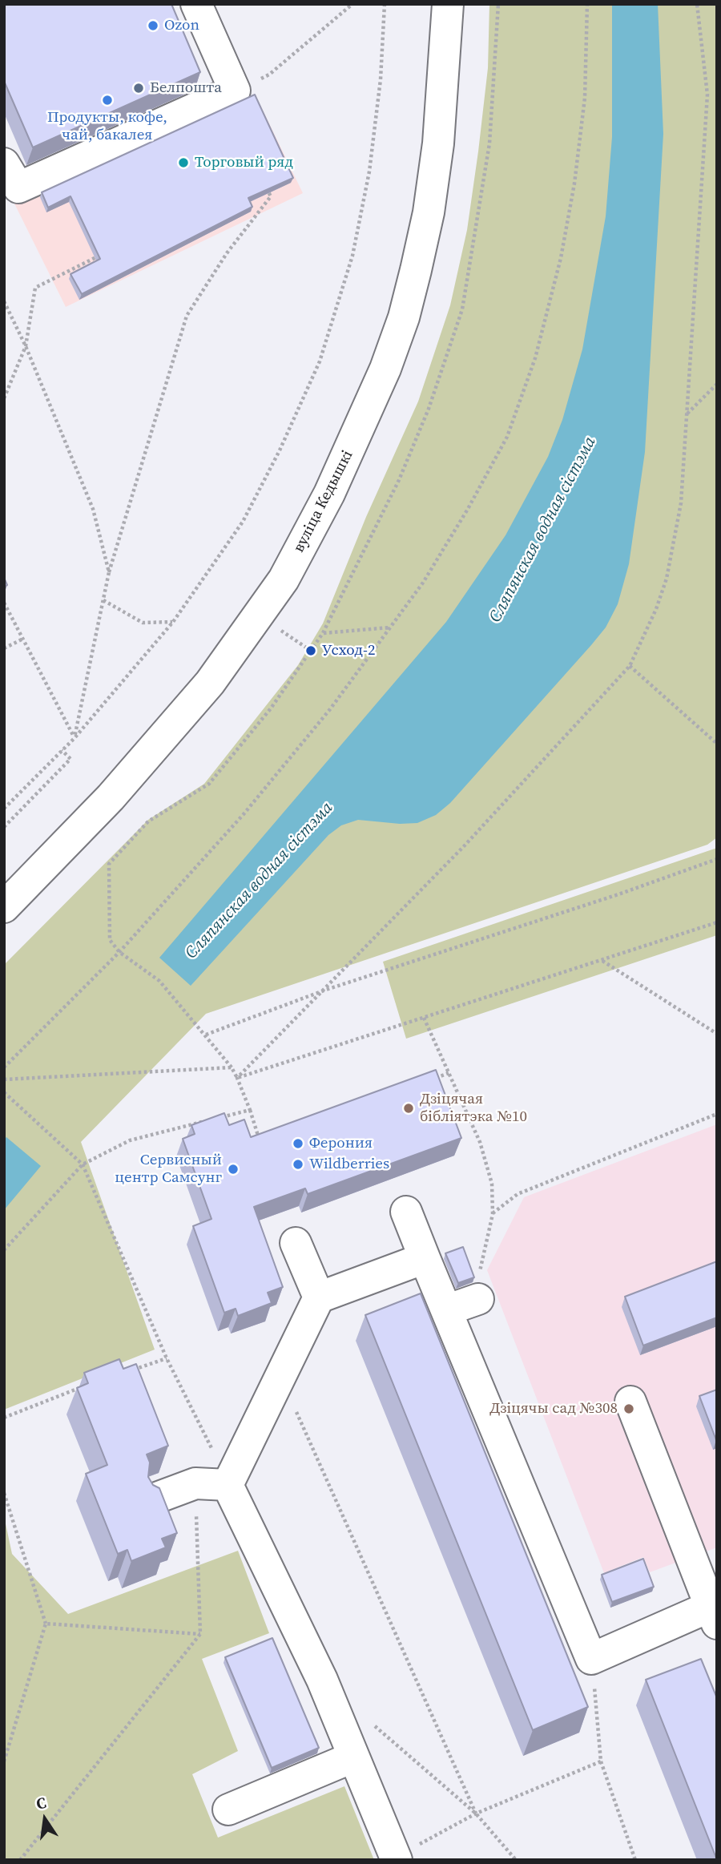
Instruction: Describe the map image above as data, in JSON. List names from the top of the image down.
{
  "streets": {
    "street": ["вуліца Кедышкі"]
  },
  "water": ["Сляпянская водная сістэма"],
  "places": [
    "Ozon",
    "Белпошта",
    "Продукты, кофе, чай, бакалея",
    "Торговый ряд",
    "Усход-2",
    "Дзіцячая бібліятэка №10",
    "Ферония",
    "Wildberries",
    "Сервисный центр Самсунг",
    "Дзіцячы сад №308"
  ],
  "north": "top"
}
